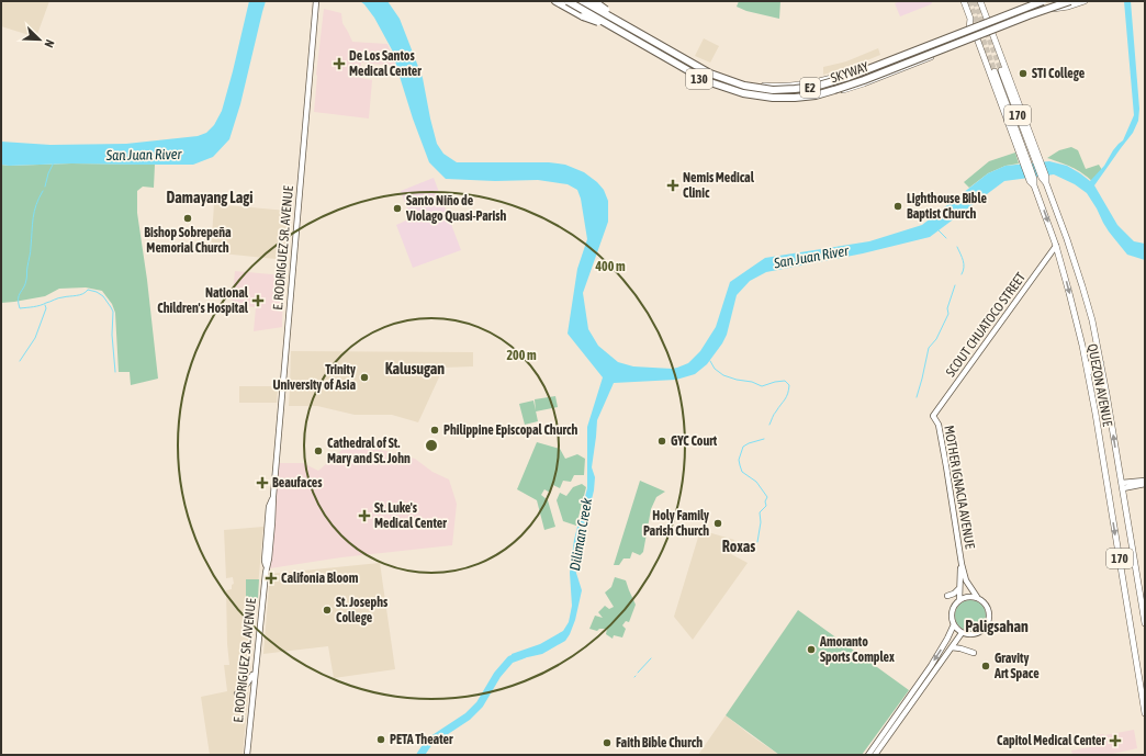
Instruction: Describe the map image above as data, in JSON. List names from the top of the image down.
{
  "streets": {
    "highway": ["SKYWAY", "E2"],
    "main road": [
      "130",
      "170",
      "E. RODRIGUEZ SR. AVENUE",
      "SCOUT CHUATOCO STREET",
      "QUEZON AVENUE",
      "MOTHER IGNACIA AVENUE"
    ]
  },
  "crossings": [
    ["SKYWAY", "130"],
    ["170", "QUEZON AVENUE"],
    ["SCOUT CHUATOCO STREET", "QUEZON AVENUE"],
    ["SCOUT CHUATOCO STREET", "MOTHER IGNACIA AVENUE"]
  ],
  "districts": [
    "Damayang Lagi",
    "Kalusugan",
    "Roxas",
    "Paligsahan"
  ],
  "water": ["San Juan River", "Diliman Creek"],
  "places": {
    "health": [
      "De Los Santos Medical Center",
      "Nemis Medical Clinic",
      "National Children's Hospital",
      "Beaufaces",
      "St. Luke's Medical Center",
      "Califonia Bloom",
      "Capitol Medical Center"
    ],
    "other": [
      "STI College",
      "Lighthouse Bible Baptist Church",
      "Santo Niño de Violago Quasi-Parish",
      "Bishop Sobrepeña Memorial Church",
      "Trinity University of Asia",
      "Philippine Episcopal Church",
      "GYC Court",
      "Cathedral of St. Mary and St. John",
      "Holy Family Parish Church",
      "St. Josephs College",
      "Amoranto Sports Complex",
      "Gravity Art Space",
      "PETA Theater",
      "Faith Bible Church"
    ]
  },
  "north": "bottom right",
  "rings": ["400 m", "200 m"]
}
